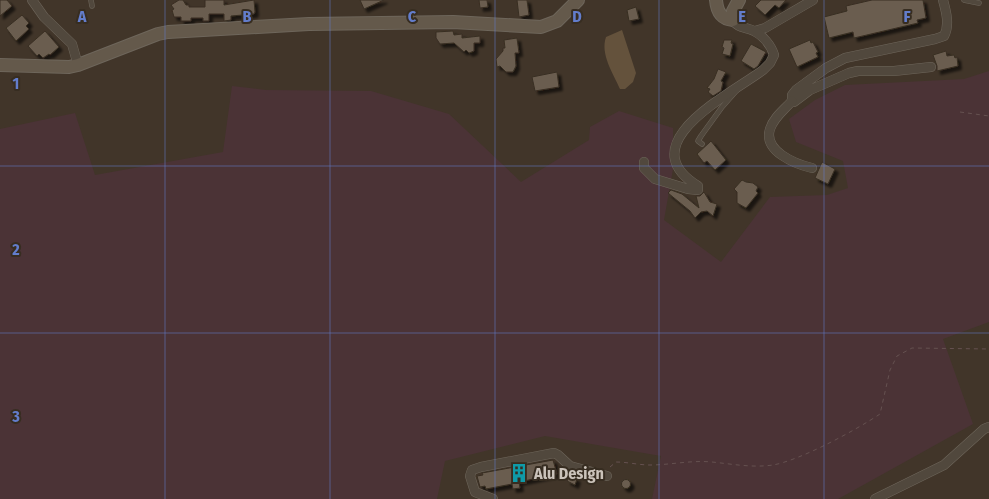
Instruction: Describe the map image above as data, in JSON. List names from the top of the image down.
{
  "places": {
    "building": ["Alu Design"]
  },
  "grid": {
    "columns": [
      "A",
      "B",
      "C",
      "D",
      "E",
      "F"
    ],
    "rows": ["1", "2", "3"]
  }
}
